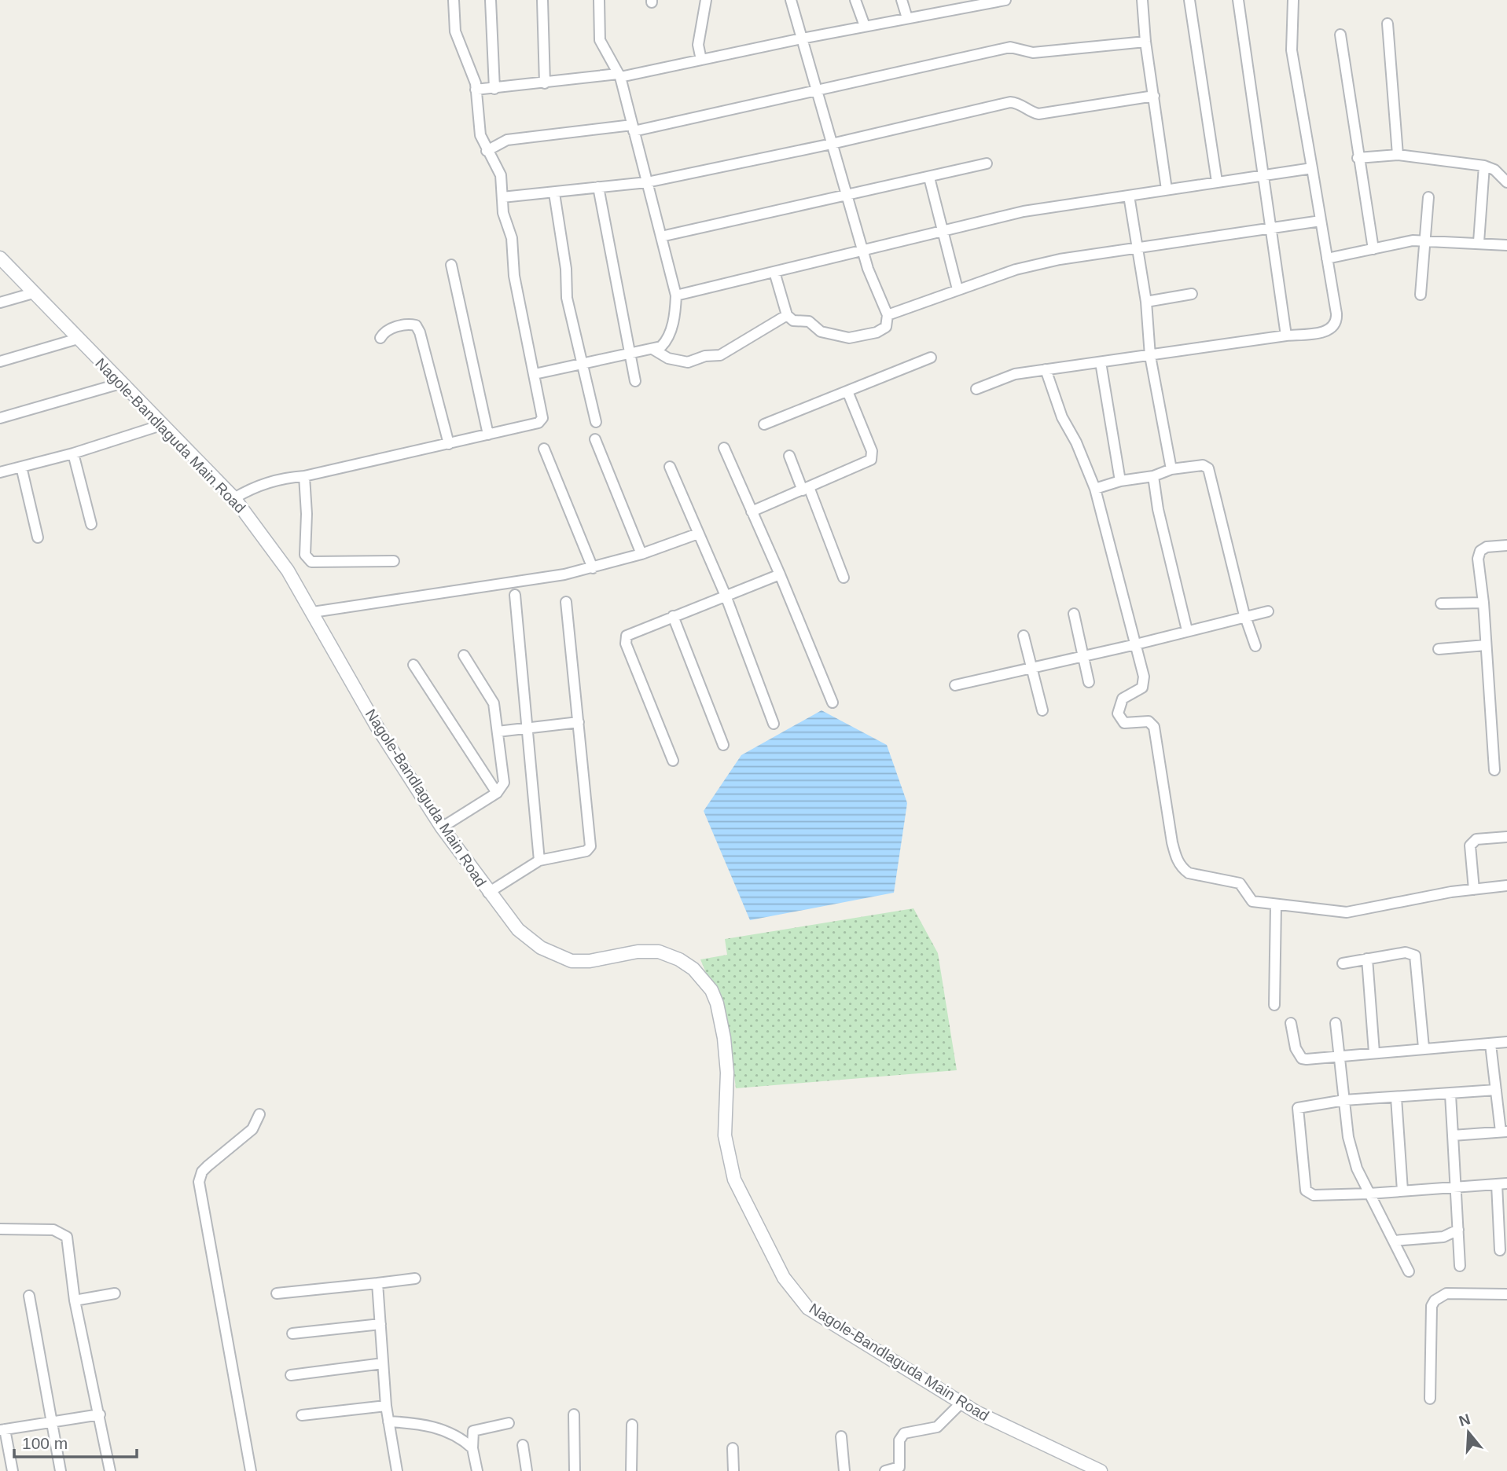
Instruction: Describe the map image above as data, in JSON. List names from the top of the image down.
{
  "streets": {
    "street": ["Nagole-Bandlaguda Main Road"]
  },
  "scale_bar": "100 m",
  "north": "top"
}
